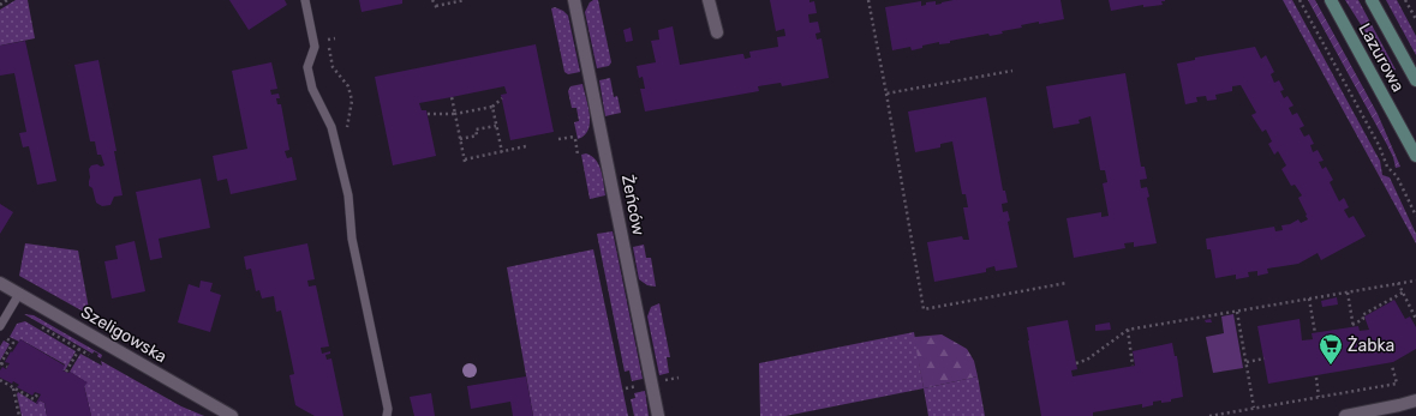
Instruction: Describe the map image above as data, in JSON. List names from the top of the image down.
{
  "streets": {
    "main road": ["Lazurowa"],
    "street": ["Żeńców", "Szeligowska"]
  },
  "places": {
    "supermarket": ["Żabka"]
  }
}
